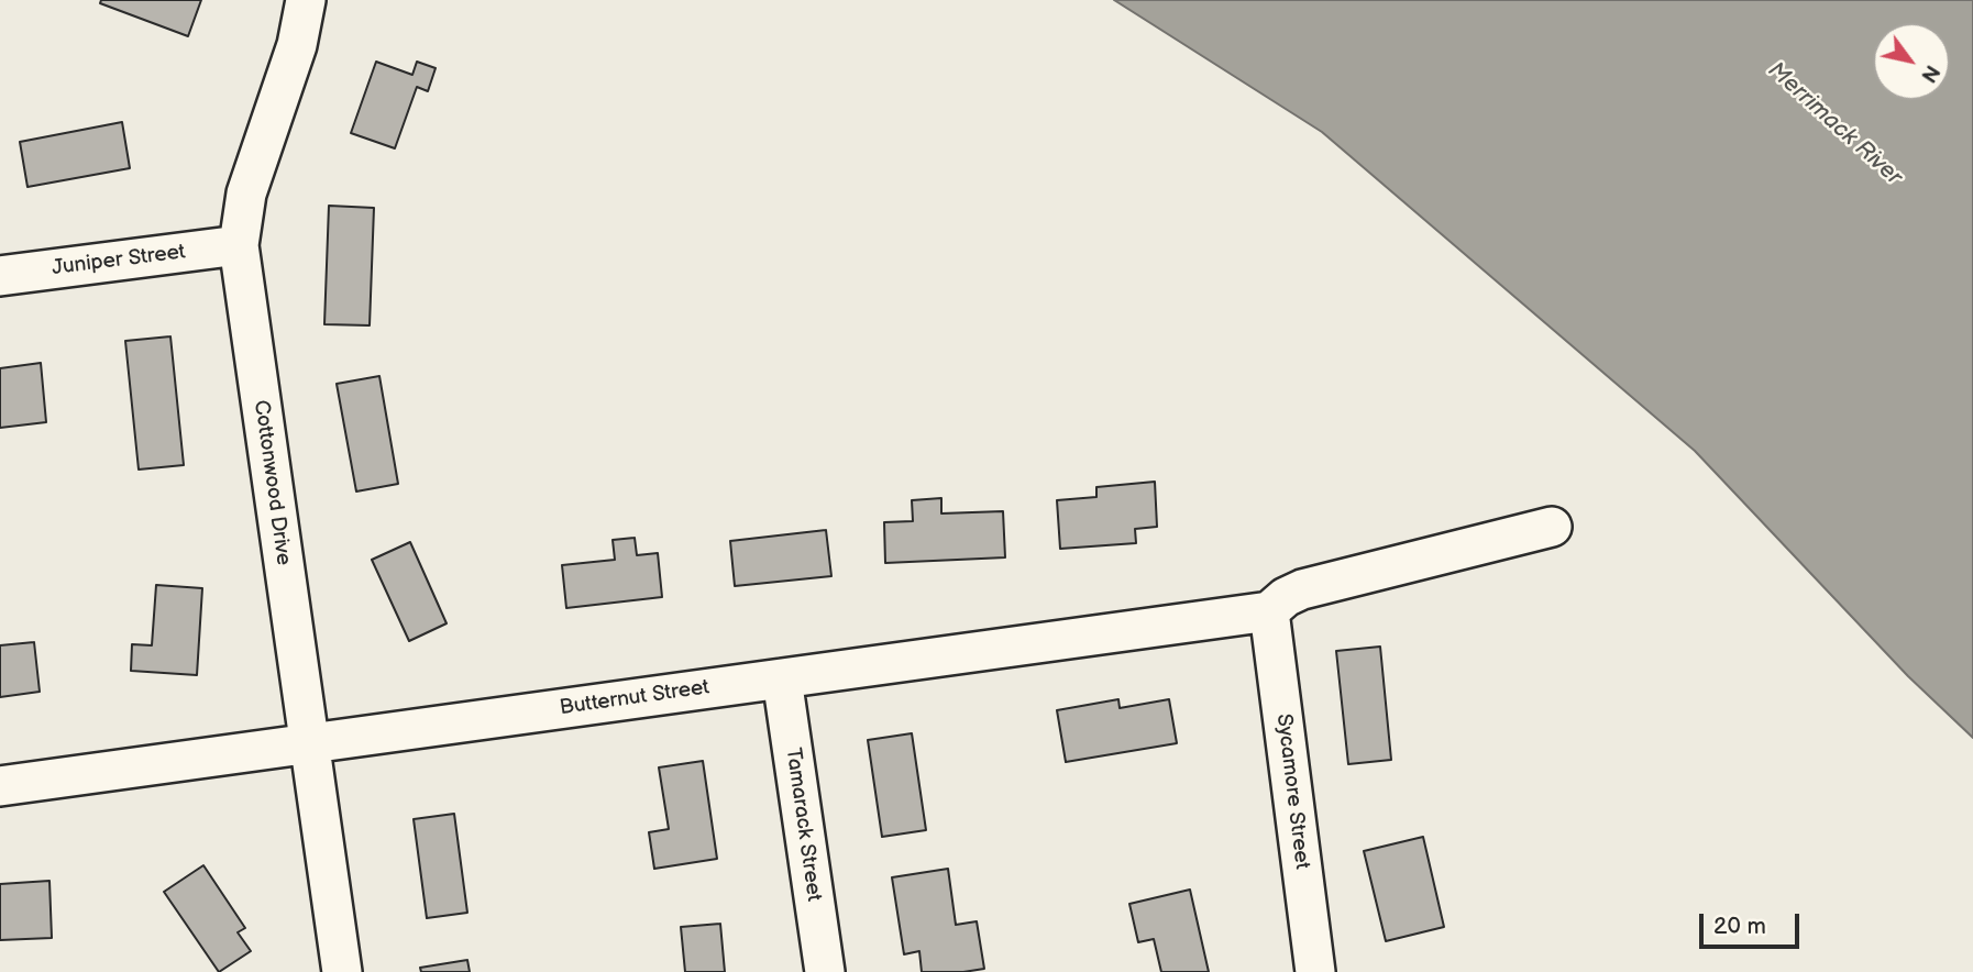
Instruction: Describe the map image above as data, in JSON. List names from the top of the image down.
{
  "streets": {
    "street": [
      "Juniper Street",
      "Cottonwood Drive",
      "Butternut Street",
      "Sycamore Street",
      "Tamarack Street"
    ]
  },
  "crossings": [
    ["Juniper Street", "Cottonwood Drive"],
    ["Cottonwood Drive", "Butternut Street"],
    ["Butternut Street", "Sycamore Street"],
    ["Butternut Street", "Tamarack Street"]
  ],
  "water": ["Merrimack River"],
  "scale_bar": "20 m",
  "north": "bottom right"
}
